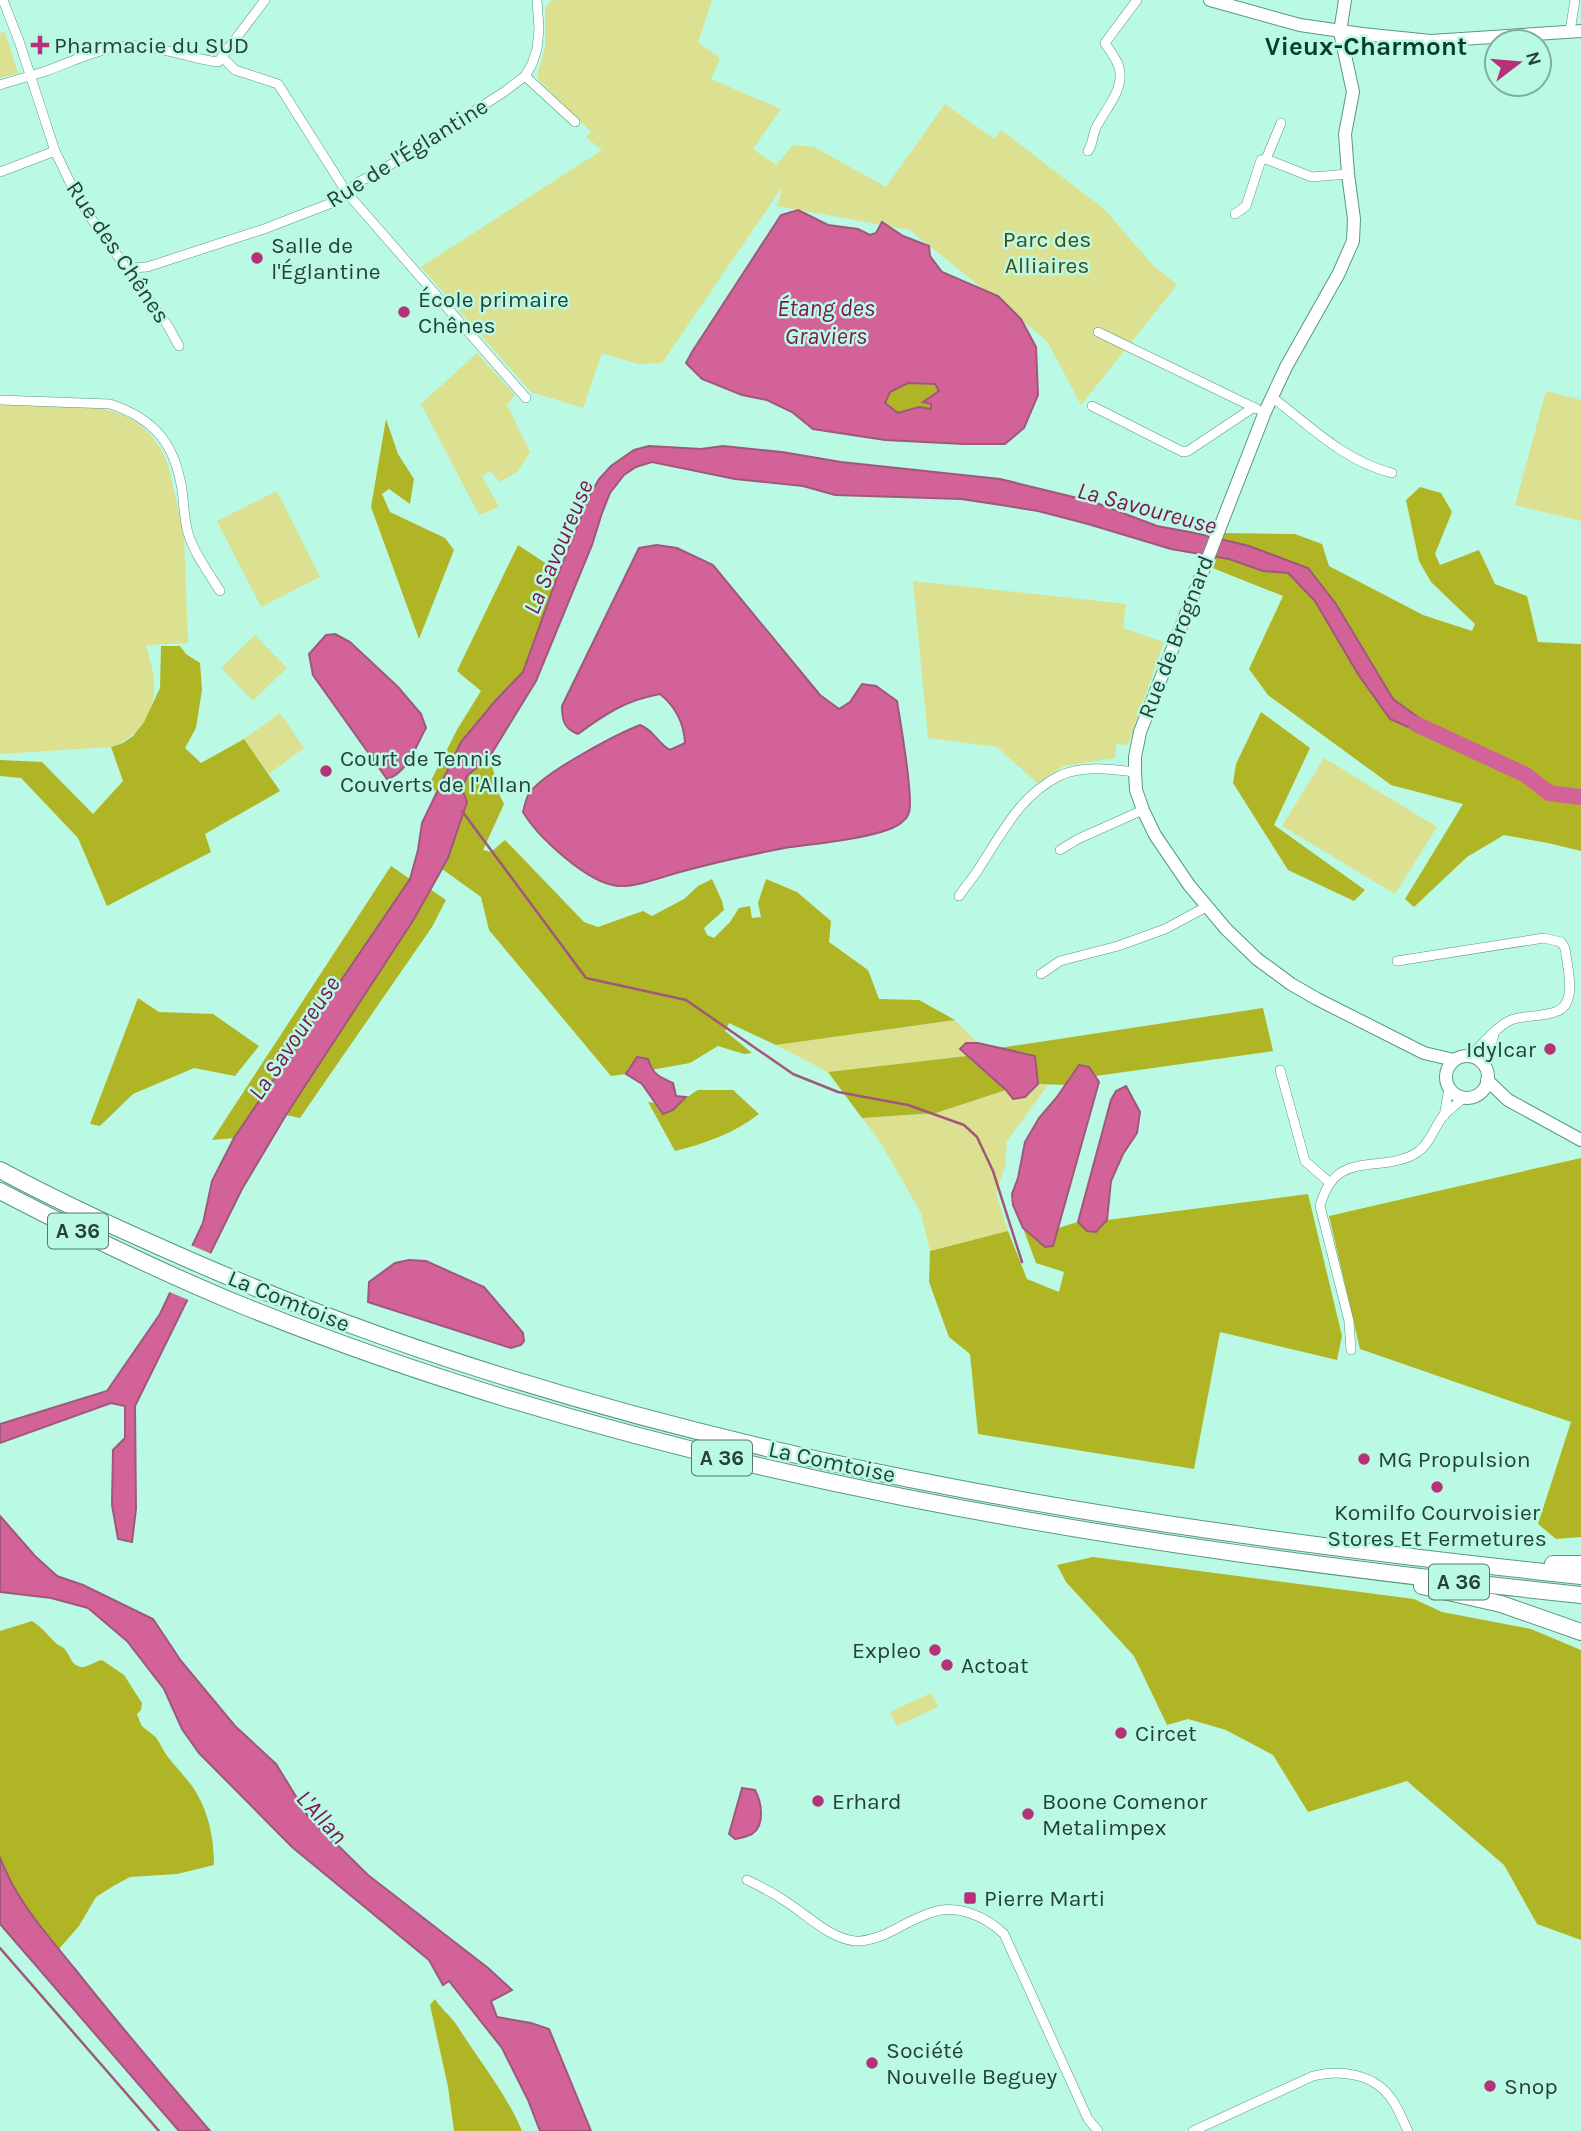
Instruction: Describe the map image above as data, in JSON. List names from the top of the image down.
{
  "streets": {
    "highway": ["A 36", "La Comtoise"],
    "street": ["Rue de l'Églantine", "Rue des Chênes", "Rue de Brognard"]
  },
  "crossings": [
    ["Rue de l'Églantine", "Rue des Chênes"]
  ],
  "districts": ["Vieux-Charmont"],
  "water": ["Étang des Graviers", "La Savoureuse", "L'Allan"],
  "parks": ["Parc des Alliaires"],
  "places": {
    "health": ["Pharmacie du SUD"],
    "other": [
      "Salle de l'Églantine",
      "École primaire Chênes",
      "Court de Tennis Couverts de l'Allan",
      "Idylcar",
      "MG Propulsion",
      "Komilfo Courvoisier Stores Et Fermetures",
      "Expleo",
      "Actoat",
      "Circet",
      "Erhard",
      "Boone Comenor Metalimpex",
      "Société Nouvelle Beguey",
      "Snop"
    ],
    "transit": ["Pierre Marti"]
  },
  "north": "right"
}
